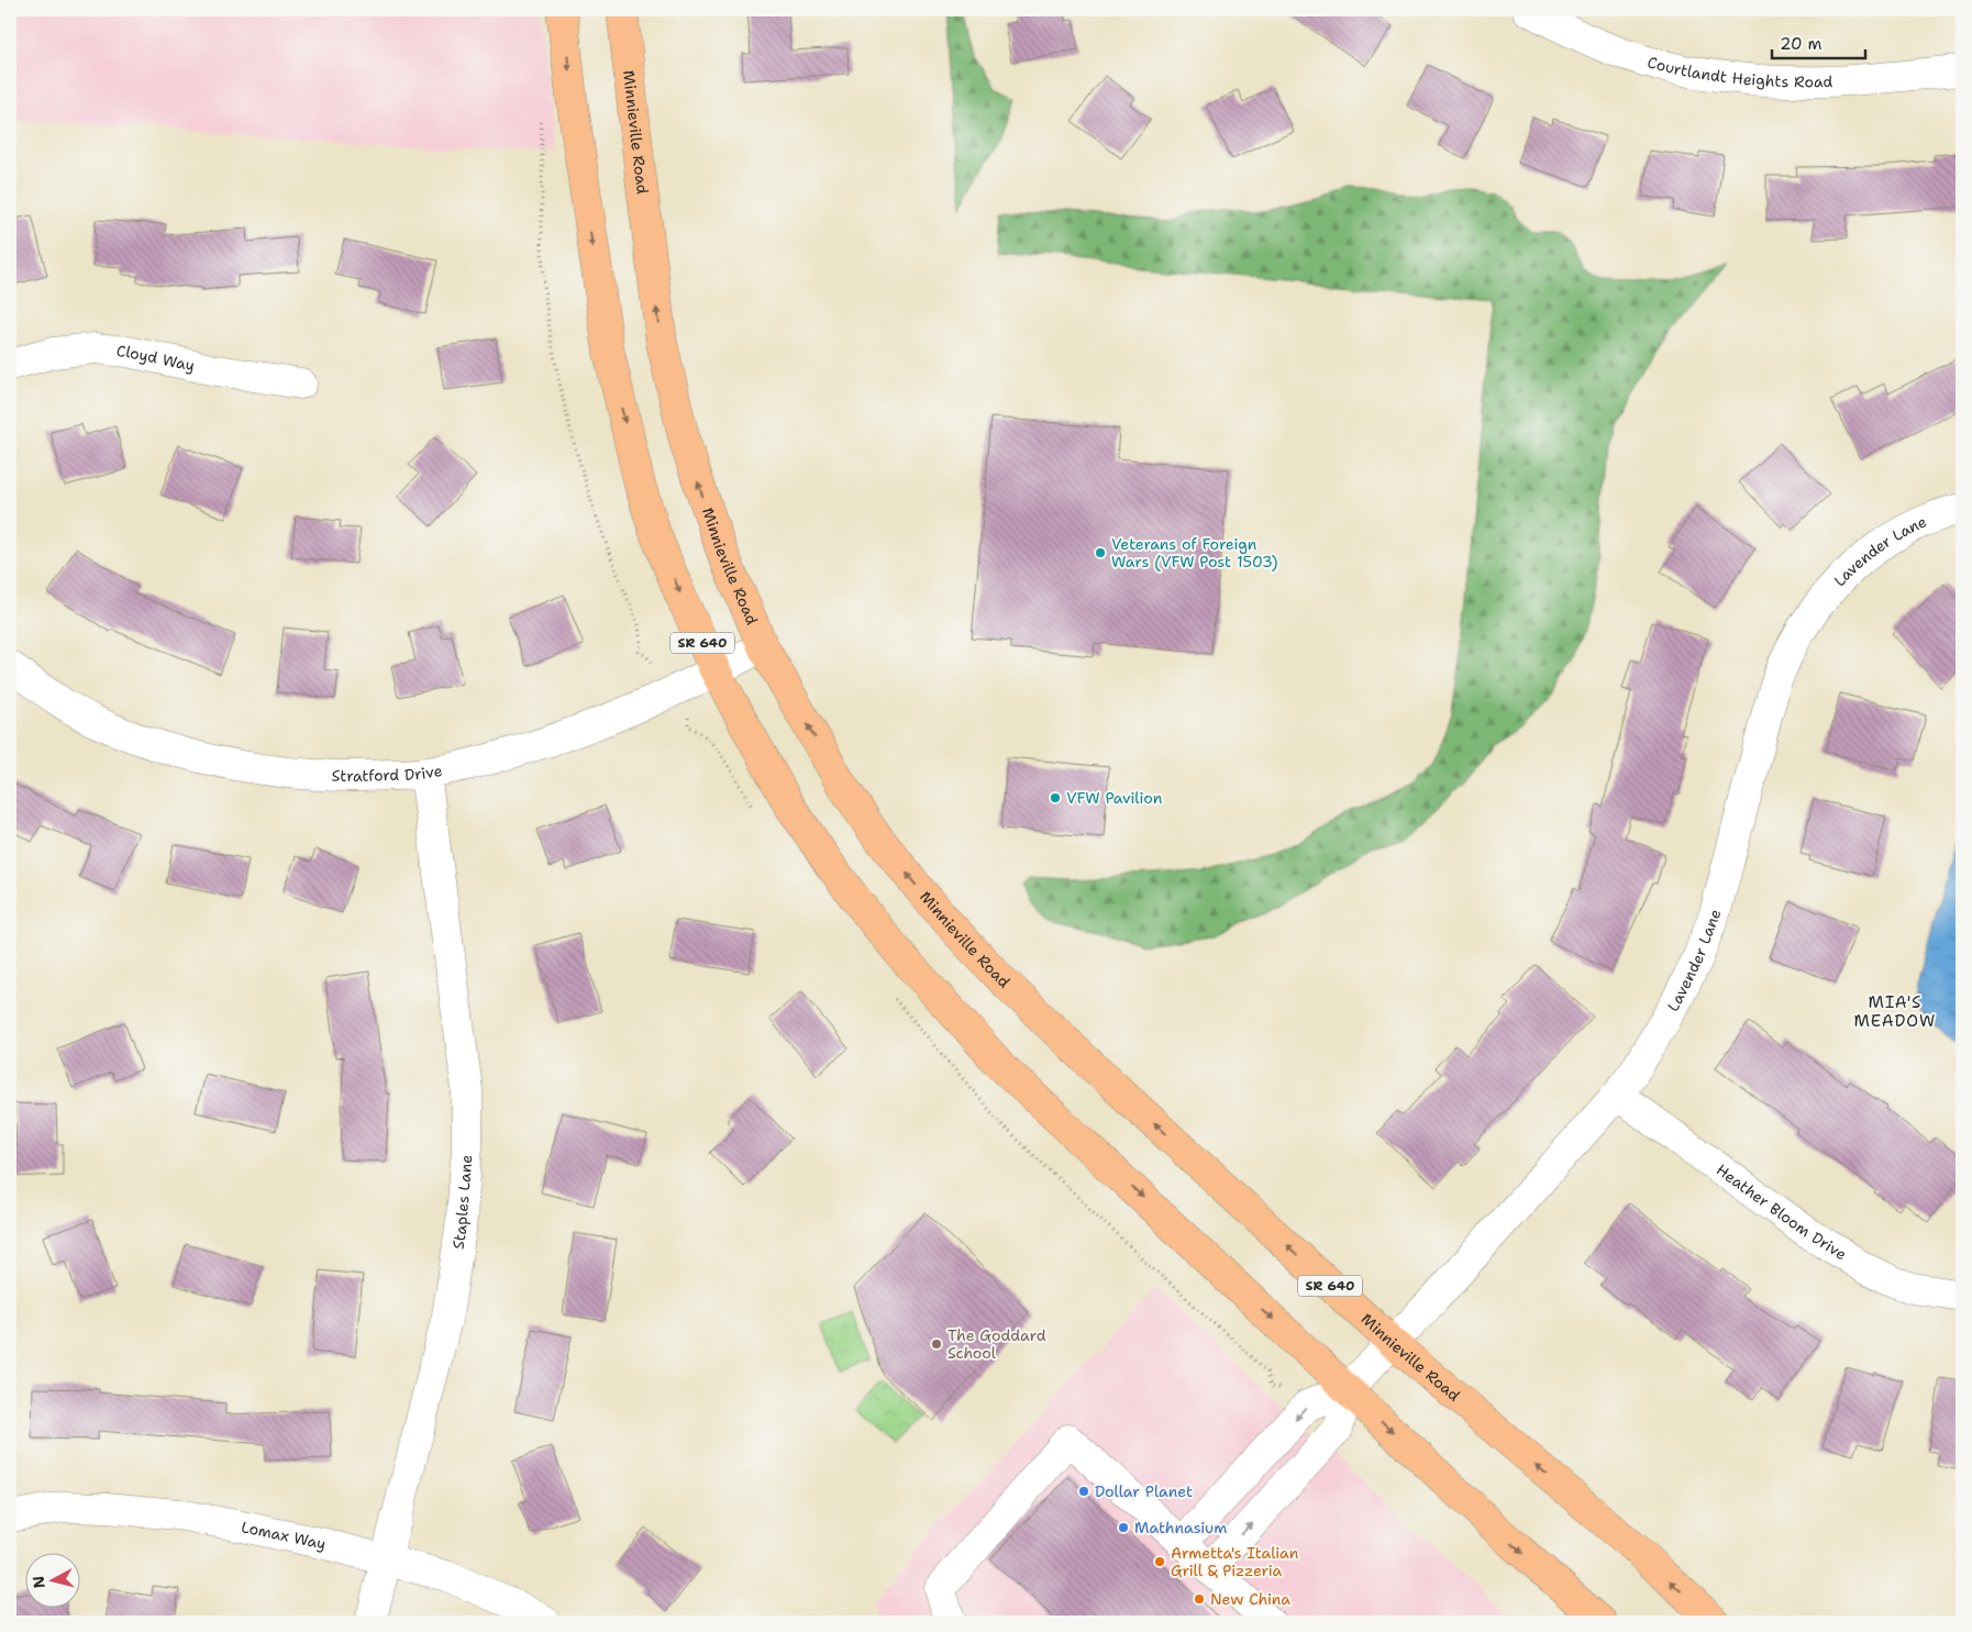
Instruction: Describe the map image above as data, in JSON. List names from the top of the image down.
{
  "streets": {
    "main road": ["Minnieville Road", "SR 640"],
    "street": [
      "Courtlandt Heights Road",
      "Cloyd Way",
      "Lavender Lane",
      "Stratford Drive",
      "Staples Lane",
      "Heather Bloom Drive",
      "Lomax Way"
    ]
  },
  "crossings": [
    ["Minnieville Road", "Lavender Lane"],
    ["Minnieville Road", "Stratford Drive"],
    ["Lavender Lane", "SR 640"],
    ["Lavender Lane", "Heather Bloom Drive"],
    ["SR 640", "Stratford Drive"],
    ["Stratford Drive", "Staples Lane"],
    ["Staples Lane", "Lomax Way"]
  ],
  "districts": ["MIA'S MEADOW"],
  "places": [
    "Veterans of Foreign Wars (VFW Post 1503)",
    "VFW Pavilion",
    "The Goddard School",
    "Dollar Planet",
    "Mathnasium",
    "Armetta's Italian Grill & Pizzeria",
    "New China"
  ],
  "scale_bar": "20 m",
  "north": "left"
}
